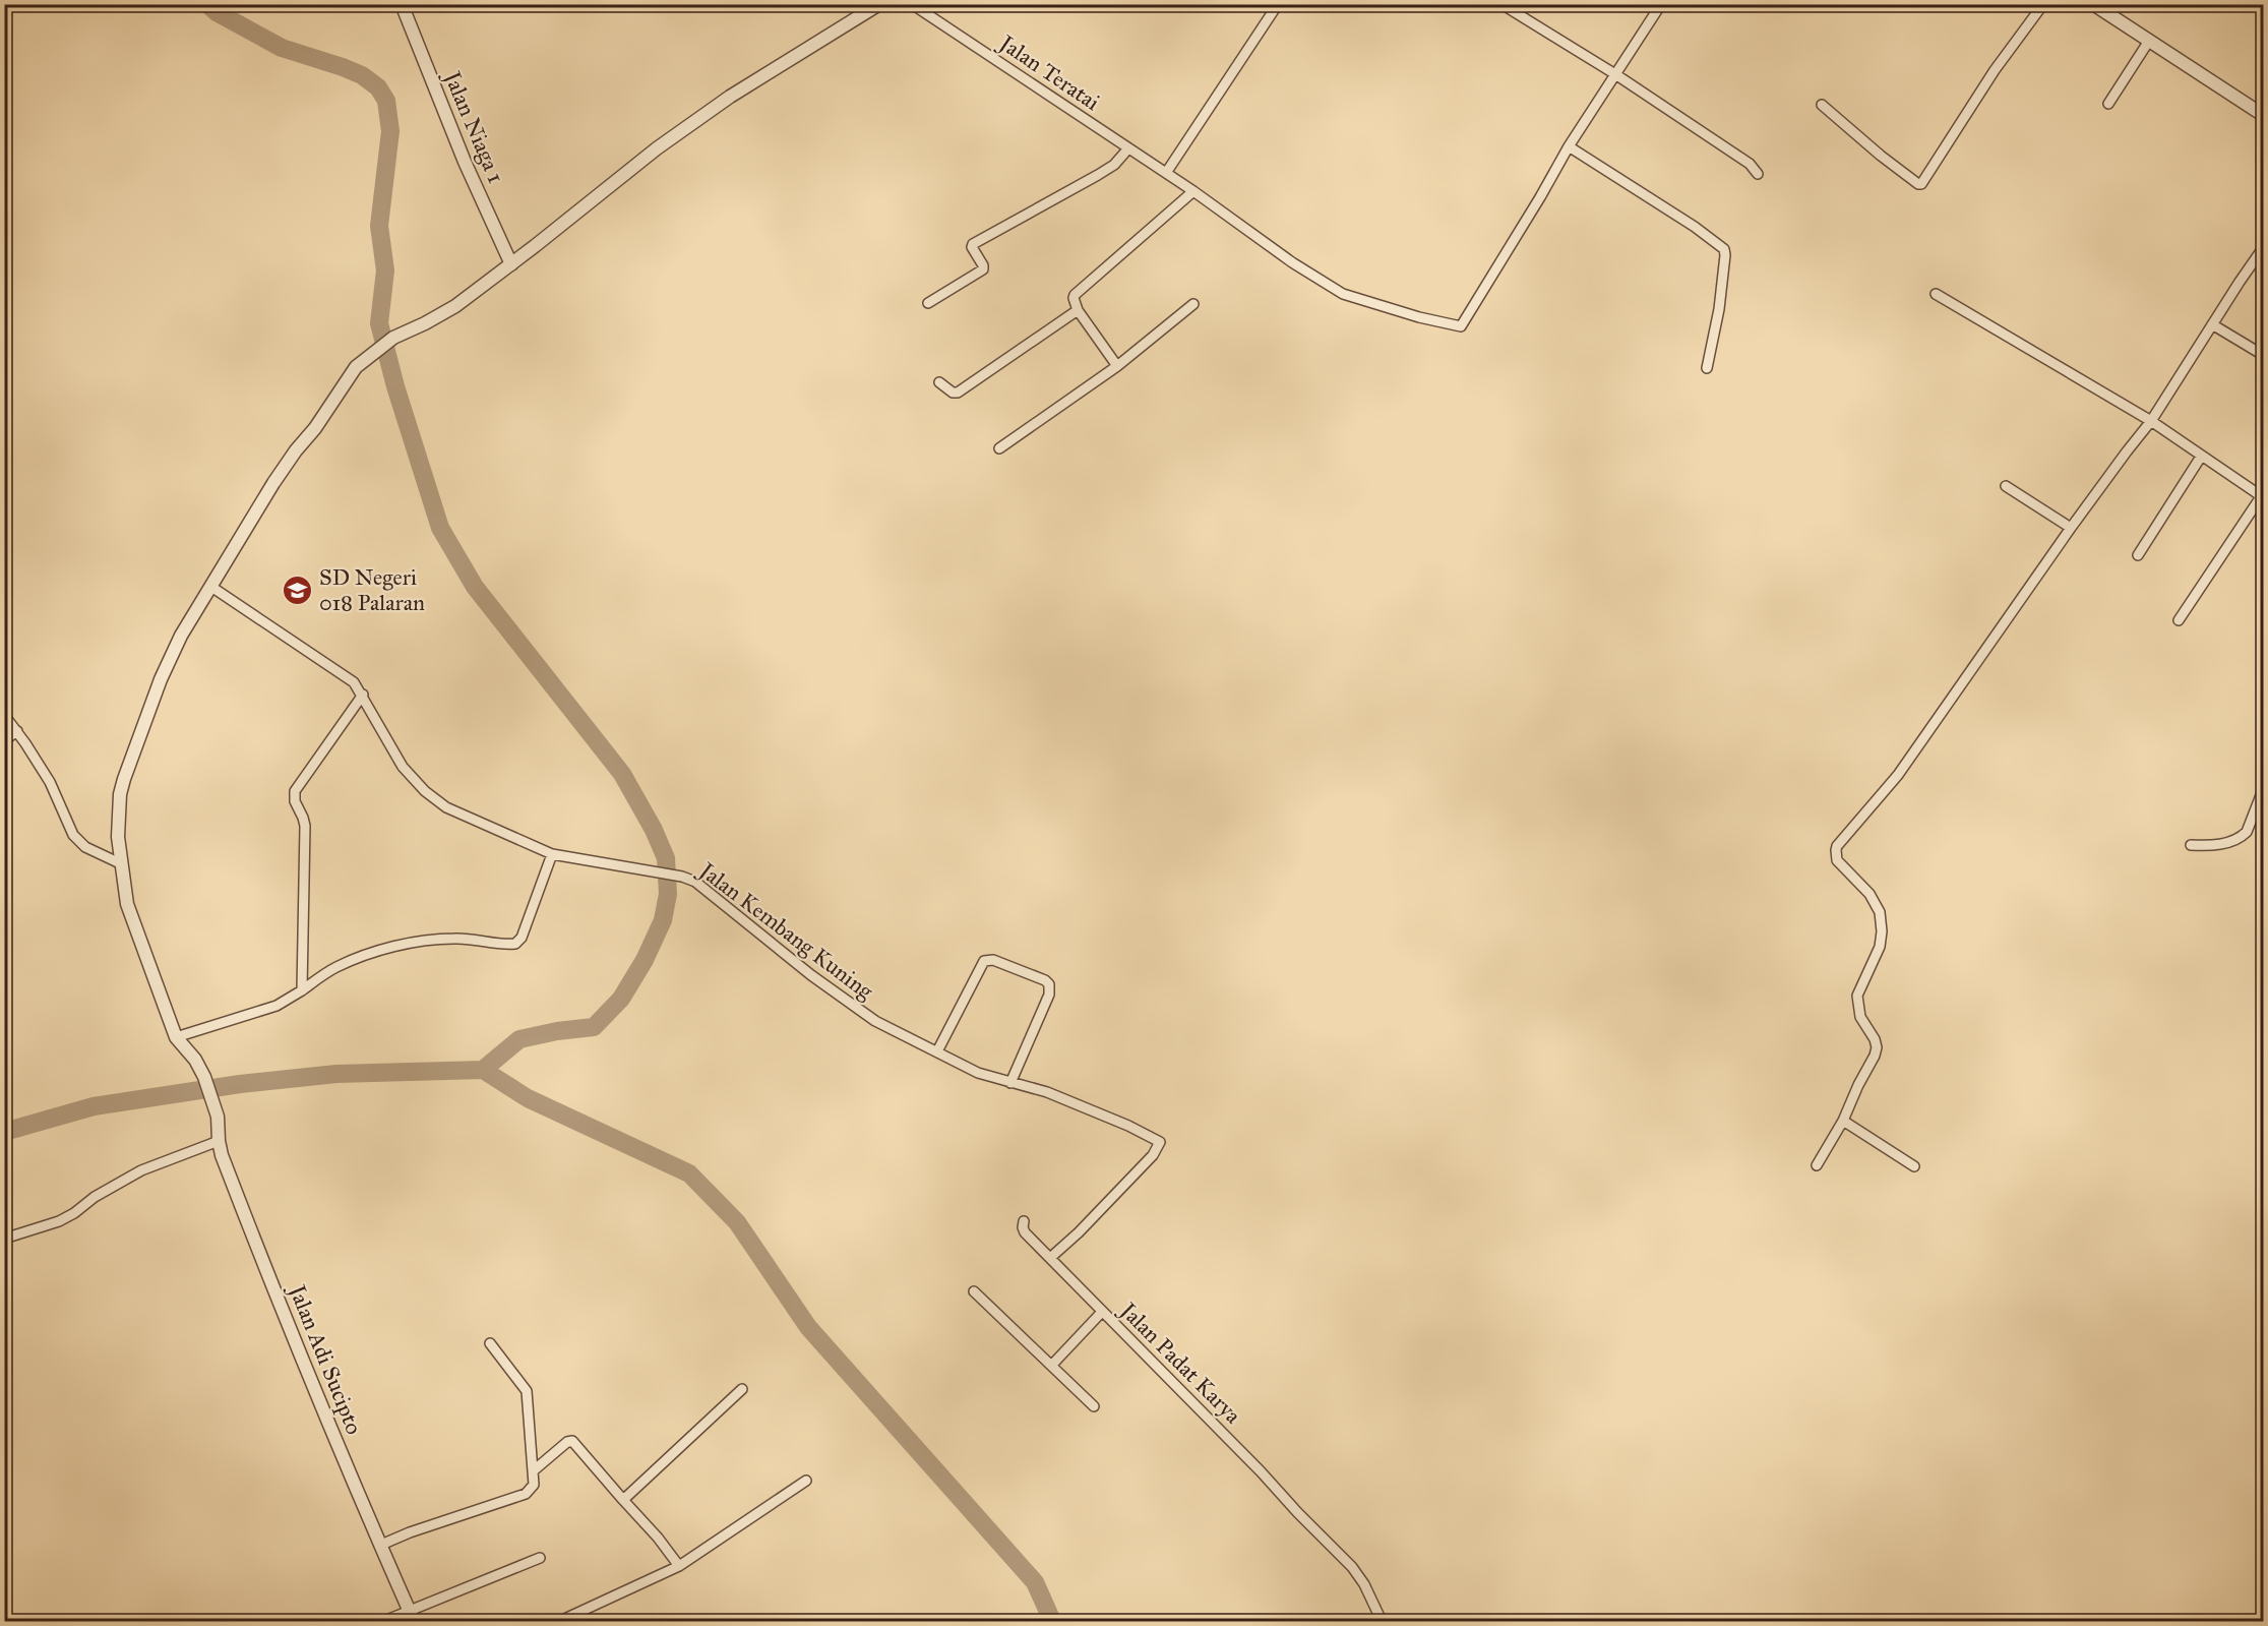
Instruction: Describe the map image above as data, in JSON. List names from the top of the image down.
{
  "streets": {
    "street": [
      "Jalan Teratai",
      "Jalan Niaga 1",
      "Jalan Kembang Kuning",
      "Jalan Adi Sucipto",
      "Jalan Padat Karya"
    ]
  },
  "crossings": [
    ["Jalan Kembang Kuning", "Jalan Padat Karya"]
  ],
  "places": {
    "school or university": ["SD Negeri 018 Palaran"]
  }
}
